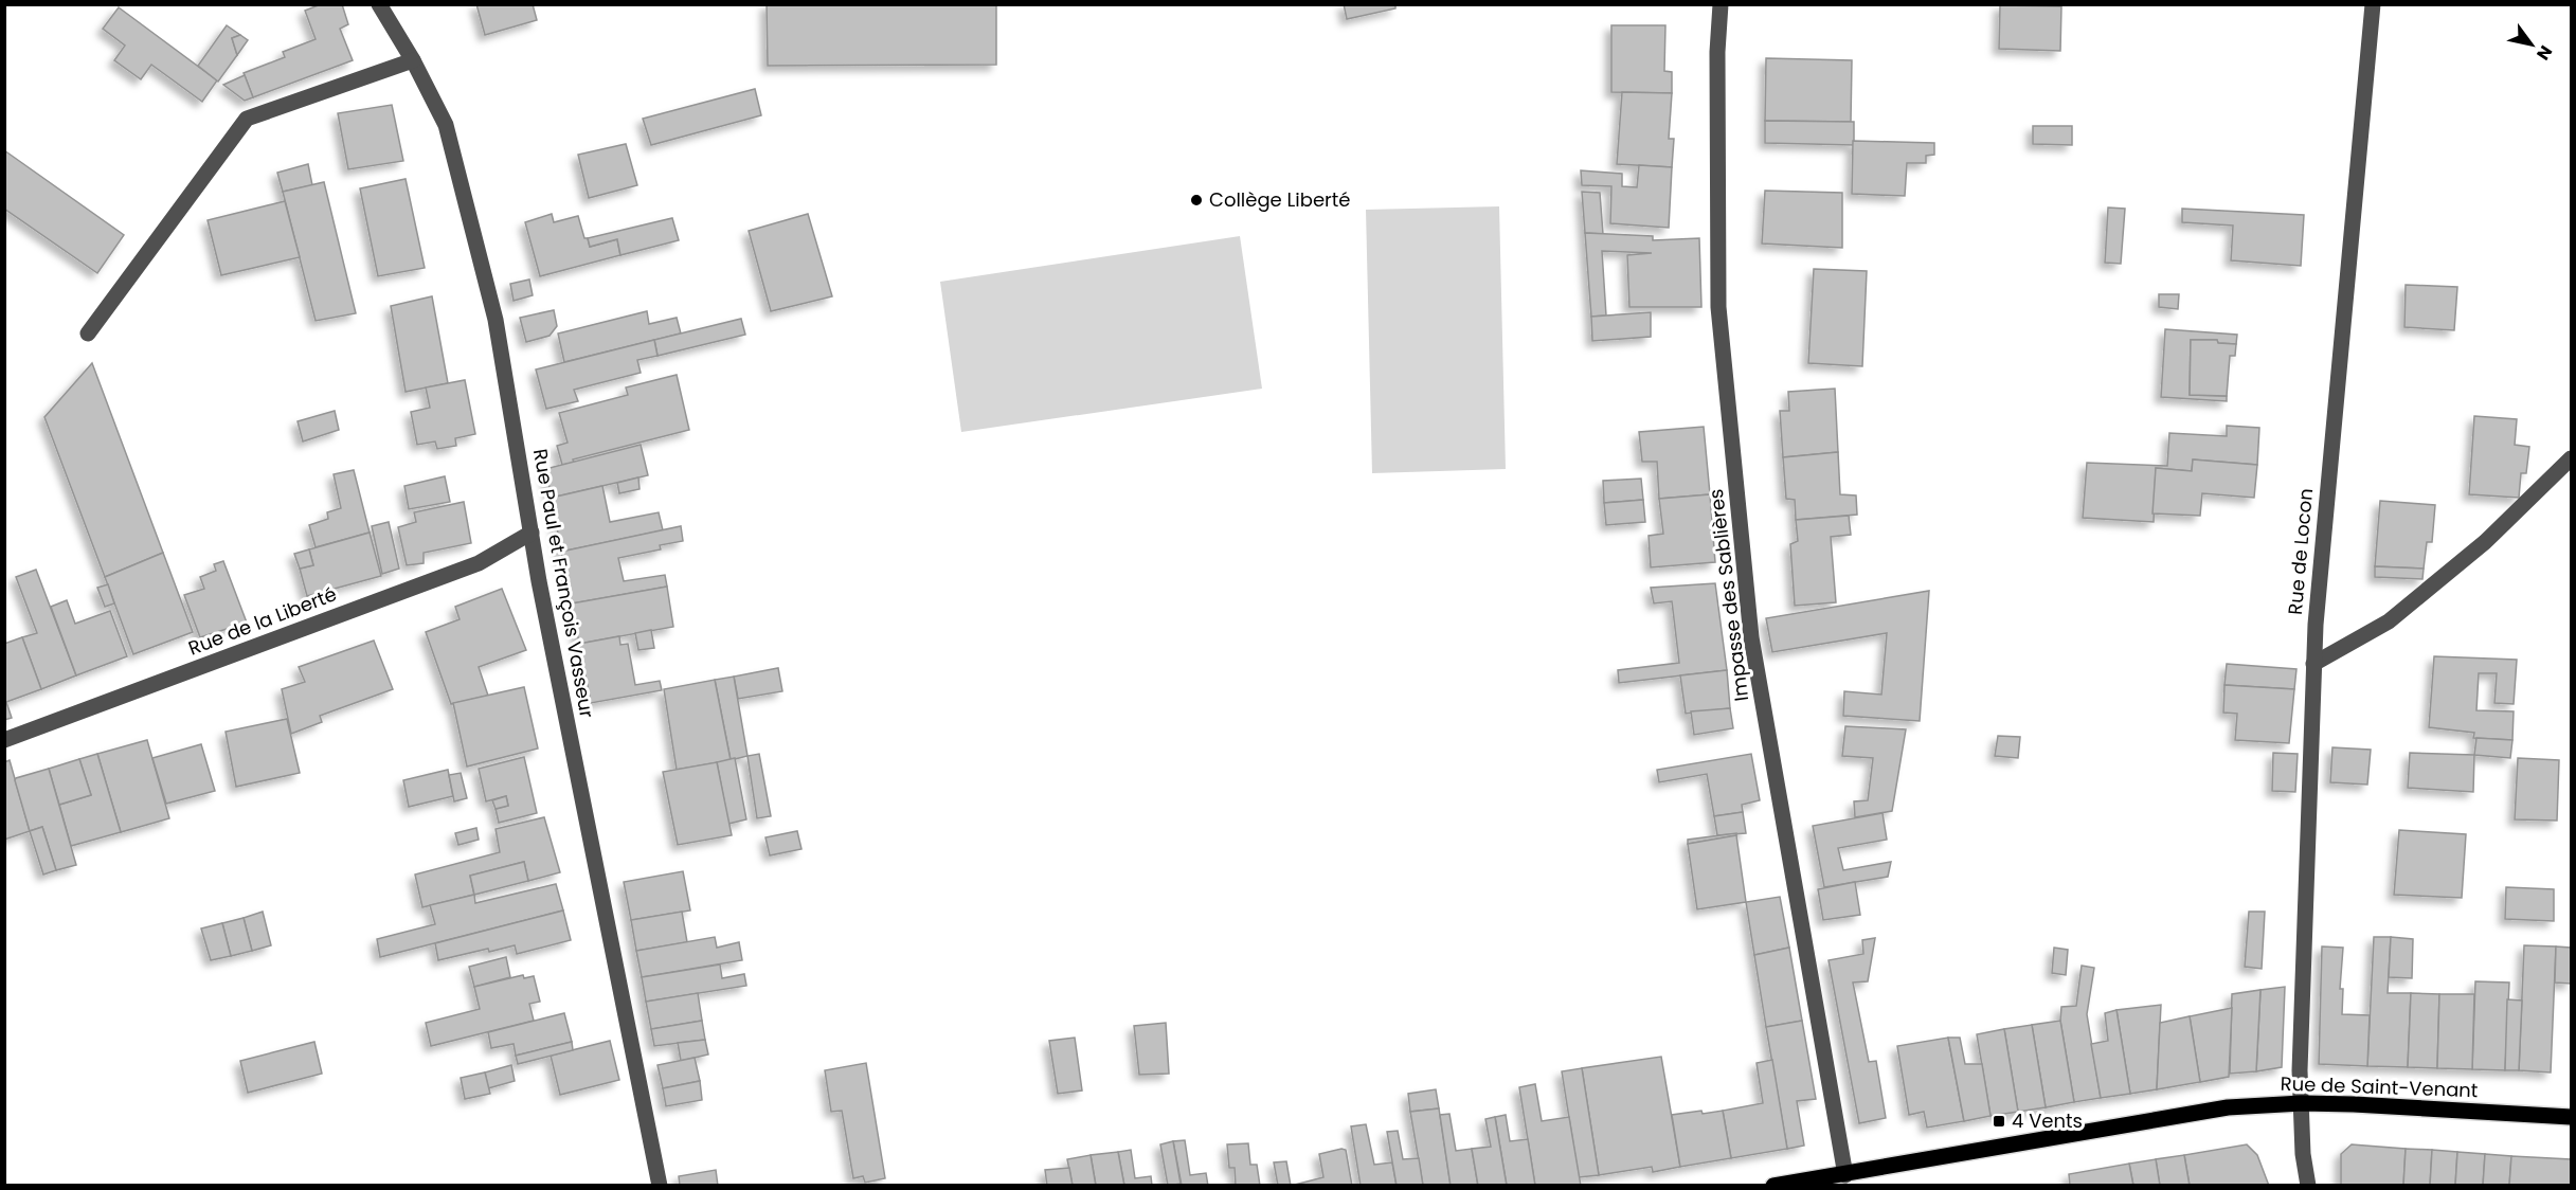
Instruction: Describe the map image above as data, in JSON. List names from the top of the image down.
{
  "streets": {
    "main road": ["Rue de Saint-Venant"],
    "street": [
      "Rue de Locon",
      "Rue Paul et François Vasseur",
      "Impasse des Sablières",
      "Rue de la Liberté"
    ]
  },
  "crossings": [
    ["Rue de Locon", "Rue de Saint-Venant"],
    ["Rue Paul et François Vasseur", "Rue de la Liberté"],
    ["Impasse des Sablières", "Rue de Saint-Venant"]
  ],
  "places": {
    "other": ["Collège Liberté"],
    "transit": ["4 Vents"]
  },
  "north": "bottom right"
}
